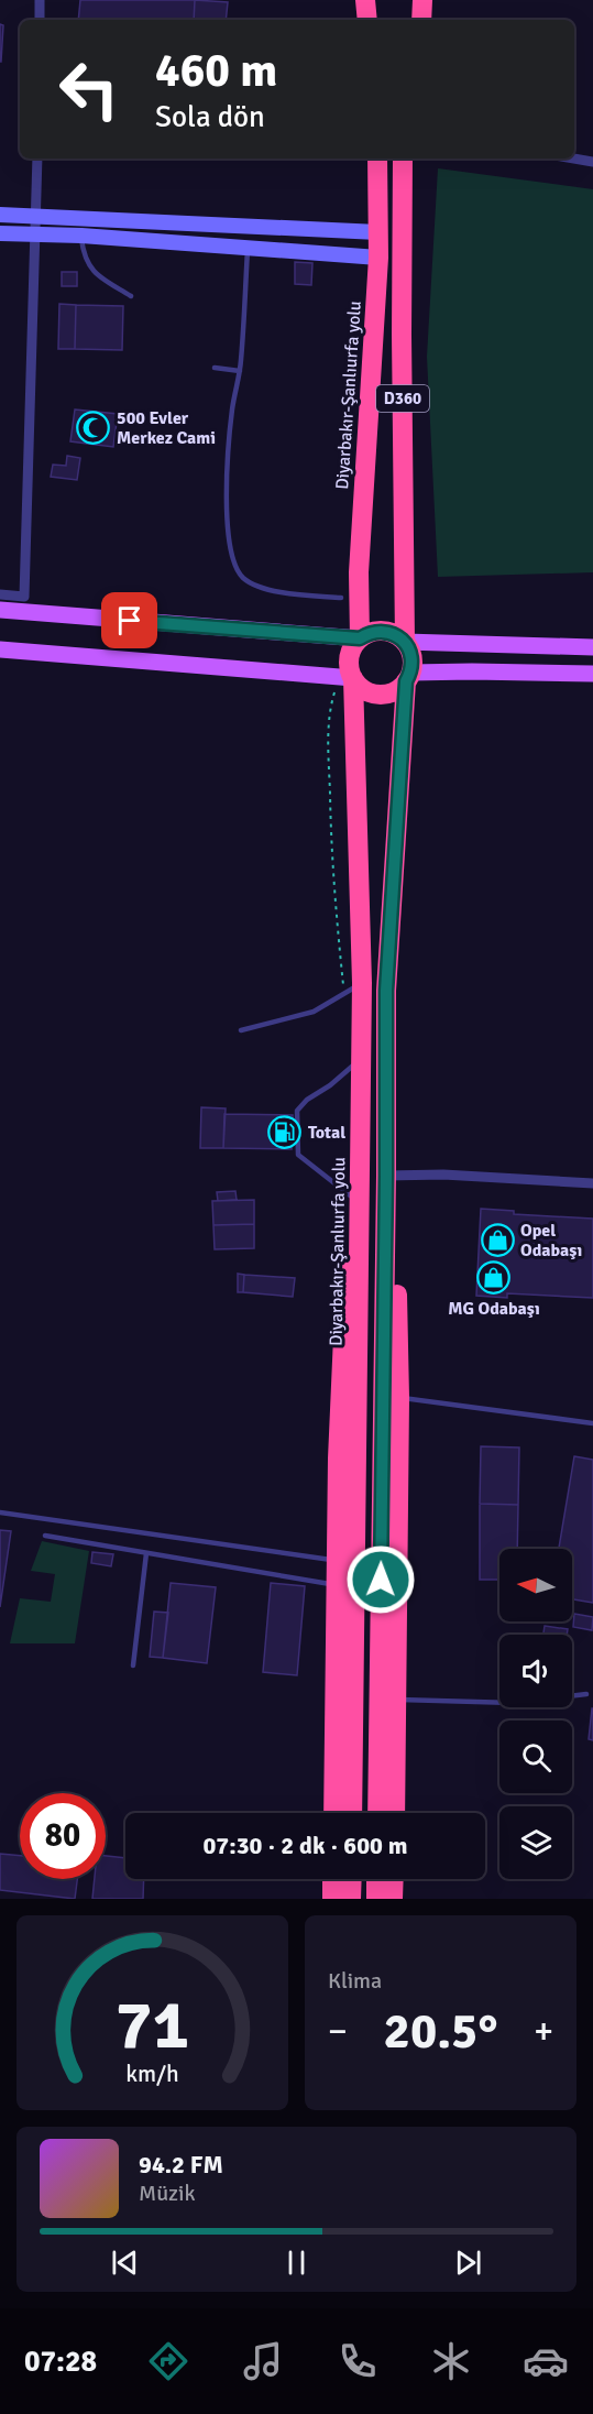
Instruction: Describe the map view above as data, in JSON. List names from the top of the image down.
{
  "streets": {
    "highway": ["Diyarbakır-Şanlıurfa yolu", "D360"]
  },
  "crossings": [
    ["Diyarbakır-Şanlıurfa yolu", "D360"]
  ],
  "places": {
    "mosque": ["500 Evler Merkez Cami"],
    "fuel station": ["Total"],
    "shop": ["Opel Odabaşı", "MG Odabaşı"]
  },
  "north": "left",
  "page": {
    "turn": ["460 m", "Sola dön"],
    "limit": "80",
    "trip": "07:30 · 2 dk · 600 m",
    "tile": "Klima",
    "heat": ["−", "20.5°", "+"],
    "song": ["94.2 FM", "Müzik"],
    "tabs": "07:28",
    "gauge": ["71", "km/h"]
  }
}
